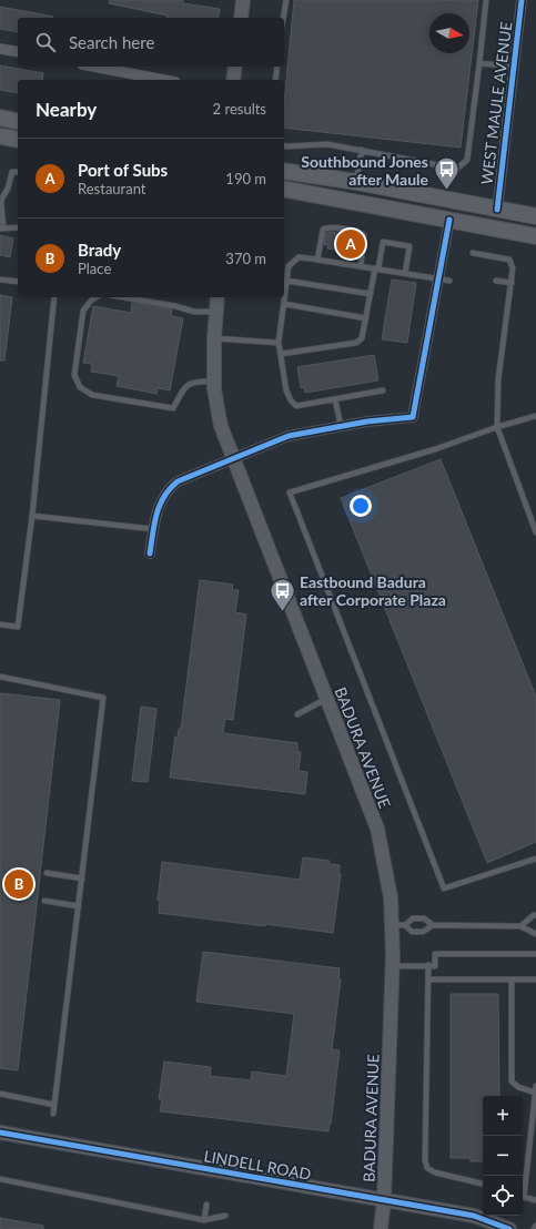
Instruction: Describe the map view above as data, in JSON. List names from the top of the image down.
{
  "streets": {
    "main road": ["BADURA AVENUE", "LINDELL ROAD"],
    "street": ["WEST MAULE AVENUE"]
  },
  "crossings": [
    ["BADURA AVENUE", "LINDELL ROAD"]
  ],
  "places": {
    "bus stop": ["Southbound Jones after Maule", "Eastbound Badura after Corporate Plaza"]
  },
  "north": "right",
  "page": {
    "search": "Search here",
    "heading": ["Nearby", "2 results"],
    "list": [
      {
        "mark": "A",
        "name": "Port of Subs",
        "note": "Restaurant",
        "value": "190 m"
      },
      {
        "mark": "B",
        "name": "Brady",
        "note": "Place",
        "value": "370 m"
      }
    ],
    "pins": ["A", "B"],
    "map_buttons": ["+", "−"]
  }
}
